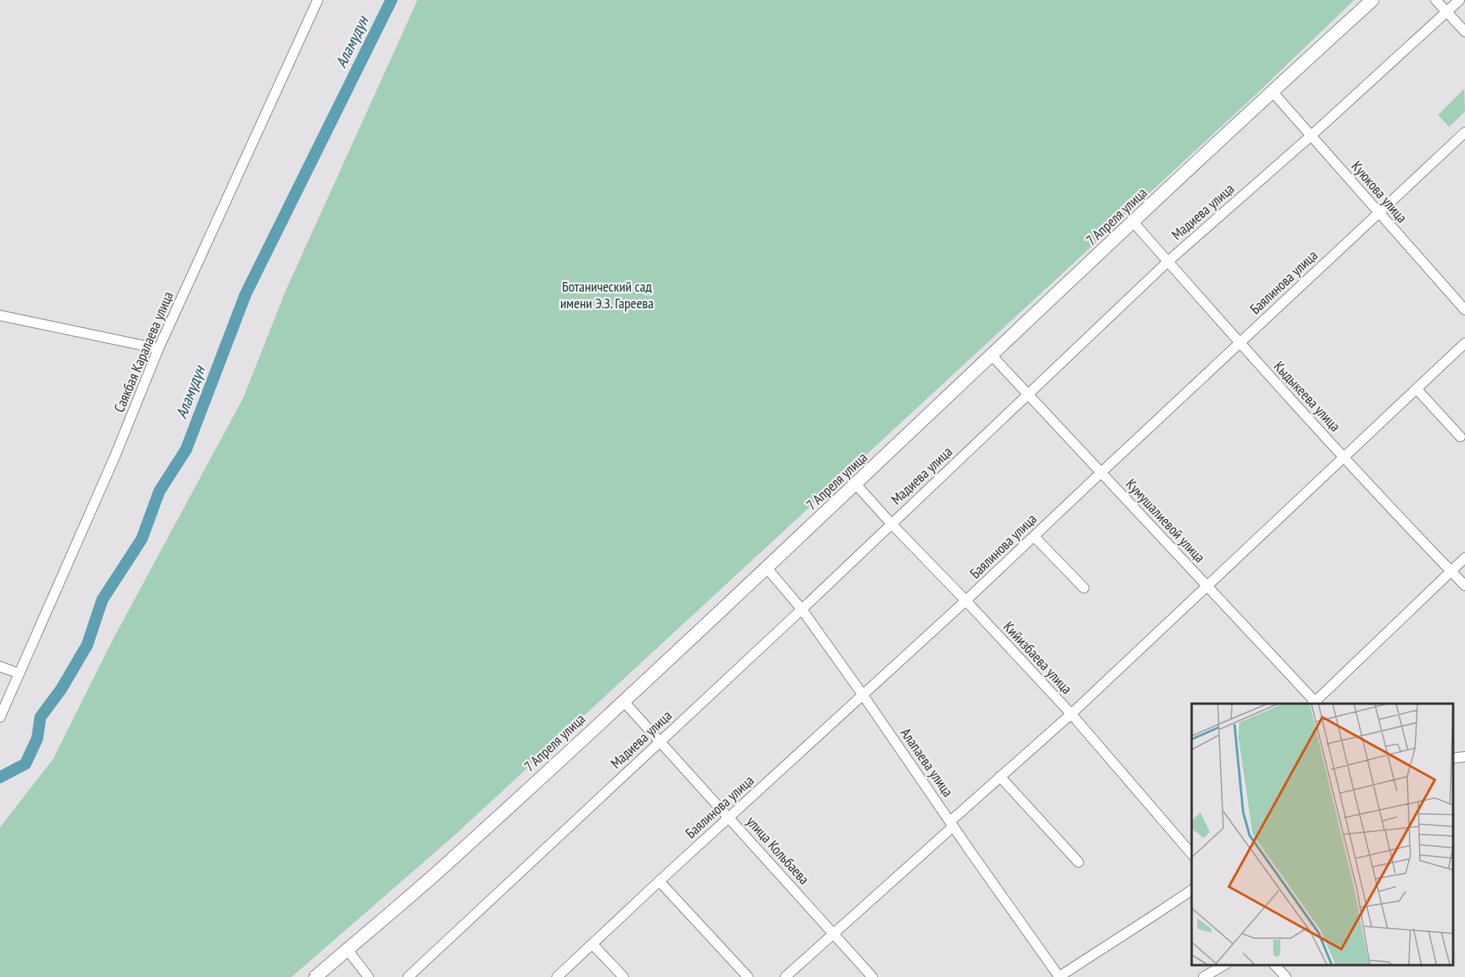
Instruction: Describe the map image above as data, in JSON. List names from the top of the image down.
{
  "streets": {
    "main road": ["7 Апреля улица"],
    "street": [
      "Куюкова улица",
      "Мадиева улица",
      "Баялинова улица",
      "Саякбая Каралаева улица",
      "Кыдыкеева улица",
      "Кумушалиевой улица",
      "Кийизбаева улица",
      "Алапаева улица",
      "улица Кольбаева"
    ]
  },
  "crossings": [
    ["Куюкова улица", "Мадиева улица"],
    ["Куюкова улица", "7 Апреля улица"],
    ["Куюкова улица", "Баялинова улица"],
    ["Мадиева улица", "Кыдыкеева улица"],
    ["Мадиева улица", "Кумушалиевой улица"],
    ["Мадиева улица", "Кийизбаева улица"],
    ["Мадиева улица", "Алапаева улица"],
    ["Мадиева улица", "улица Кольбаева"],
    ["7 Апреля улица", "Кыдыкеева улица"],
    ["7 Апреля улица", "Кумушалиевой улица"],
    ["7 Апреля улица", "Кийизбаева улица"],
    ["7 Апреля улица", "Алапаева улица"],
    ["7 Апреля улица", "улица Кольбаева"],
    ["Баялинова улица", "Кыдыкеева улица"],
    ["Баялинова улица", "Кумушалиевой улица"],
    ["Баялинова улица", "Кийизбаева улица"],
    ["Баялинова улица", "Алапаева улица"],
    ["Баялинова улица", "улица Кольбаева"]
  ],
  "water": ["Аламүдүн"],
  "parks": ["Ботанический сад имени Э.З. Гареева"]
}
